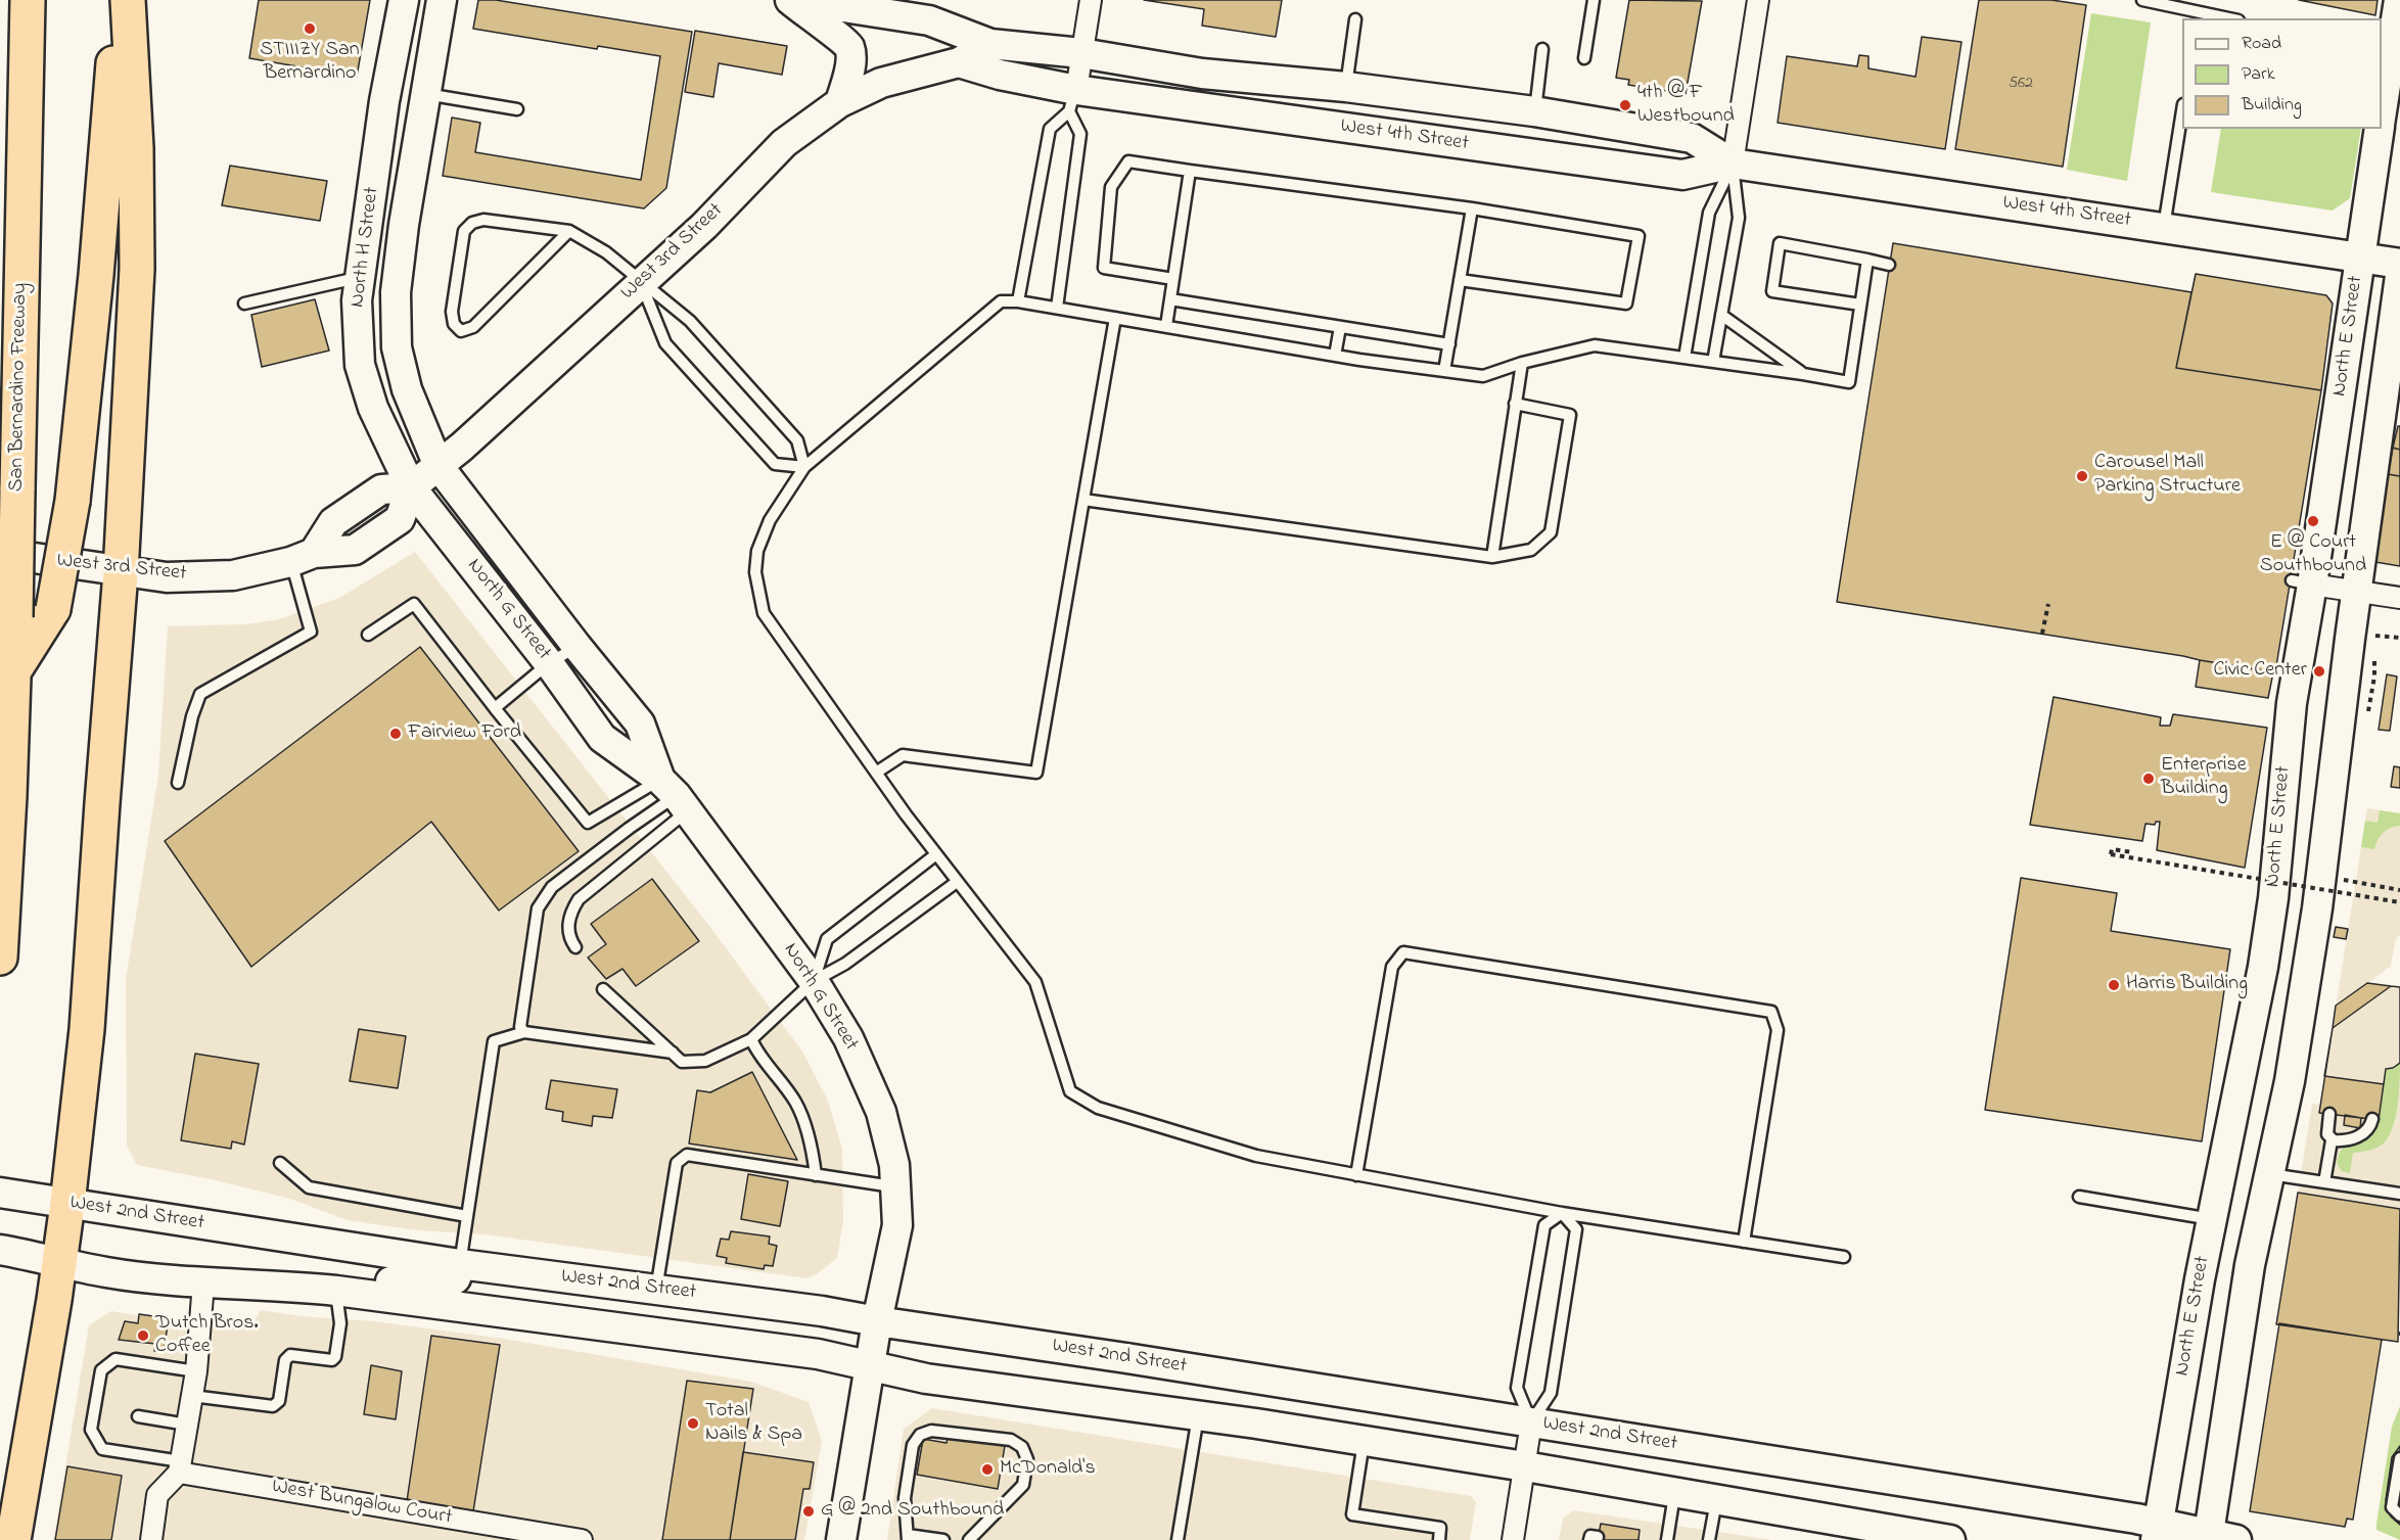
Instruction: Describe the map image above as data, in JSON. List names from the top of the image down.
{
  "streets": {
    "highway": ["San Bernardino Freeway"],
    "main road": [
      "West 4th Street",
      "North H Street",
      "West 3rd Street",
      "North E Street",
      "North G Street",
      "West 2nd Street"
    ],
    "street": ["West Bungalow Court"]
  },
  "crossings": [
    ["West 4th Street", "North E Street"],
    ["North H Street", "West 3rd Street"],
    ["North H Street", "North G Street"],
    ["West 3rd Street", "North G Street"],
    ["North E Street", "West 2nd Street"],
    ["North G Street", "West 2nd Street"]
  ],
  "places": [
    "STIIIZY San Bernardino",
    "4th @ F Westbound",
    "Carousel Mall Parking Structure",
    "E @ Court Southbound",
    "Civic Center",
    "Fairview Ford",
    "Enterprise Building",
    "Harris Building",
    "Dutch Bros. Coffee",
    "Total Nails & Spa",
    "McDonald's",
    "G @ 2nd Southbound"
  ],
  "house_numbers": ["562"],
  "legend": ["Road", "Park", "Building"]
}
